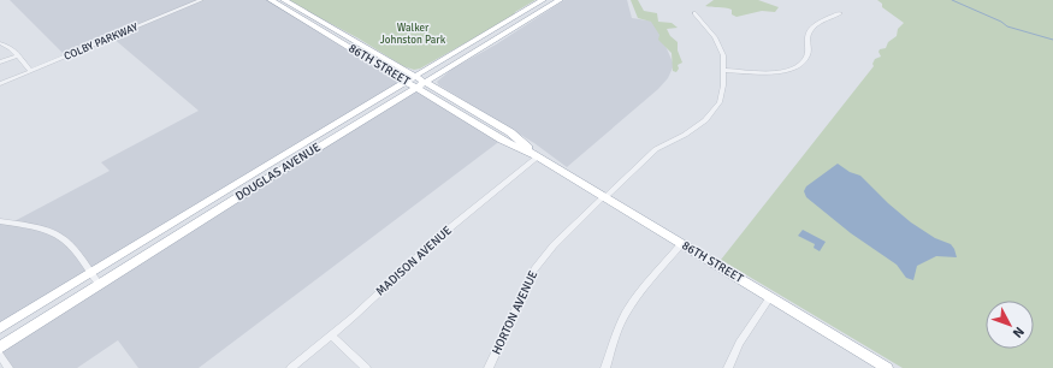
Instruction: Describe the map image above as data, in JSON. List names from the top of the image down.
{
  "streets": {
    "main road": ["86TH STREET", "DOUGLAS AVENUE"],
    "street": ["COLBY PARKWAY", "MADISON AVENUE", "HORTON AVENUE"]
  },
  "crossings": [
    ["86TH STREET", "DOUGLAS AVENUE"],
    ["86TH STREET", "MADISON AVENUE"],
    ["86TH STREET", "HORTON AVENUE"]
  ],
  "parks": ["Walker Johnston Park"],
  "north": "bottom right"
}
